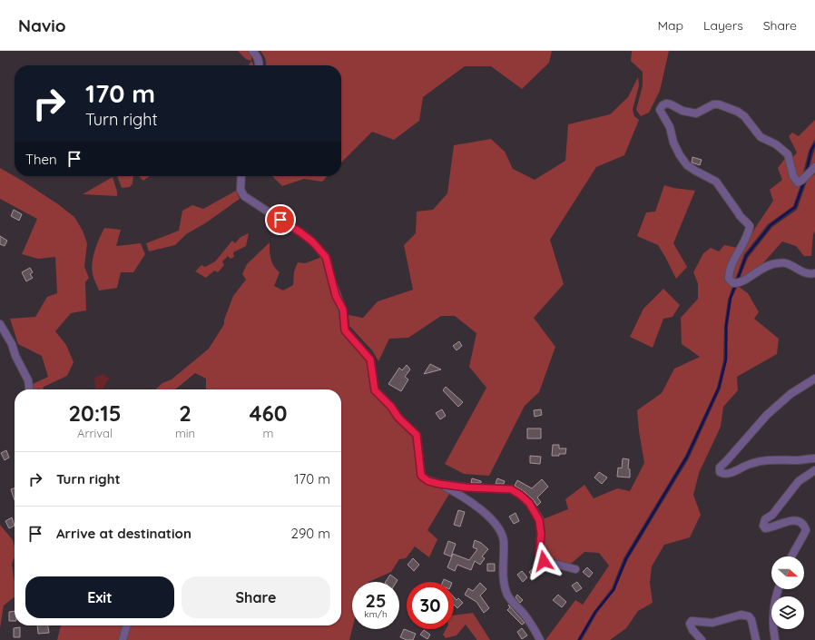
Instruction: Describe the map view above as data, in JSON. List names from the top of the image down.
{
  "north": "right",
  "page": {
    "header": "Navio",
    "nav": ["Map", "Layers", "Share"],
    "turn": ["170 m", "Turn right"],
    "then": "Then",
    "eta": [
      "20:15",
      "Arrival",
      "2",
      "min",
      "460",
      "m"
    ],
    "list": [
      {
        "name": "Turn right",
        "value": "170 m"
      },
      {
        "name": "Arrive at destination",
        "value": "290 m"
      }
    ],
    "buttons": ["Exit", "Share"],
    "speed": "25 km/h",
    "limit": "30"
  }
}
